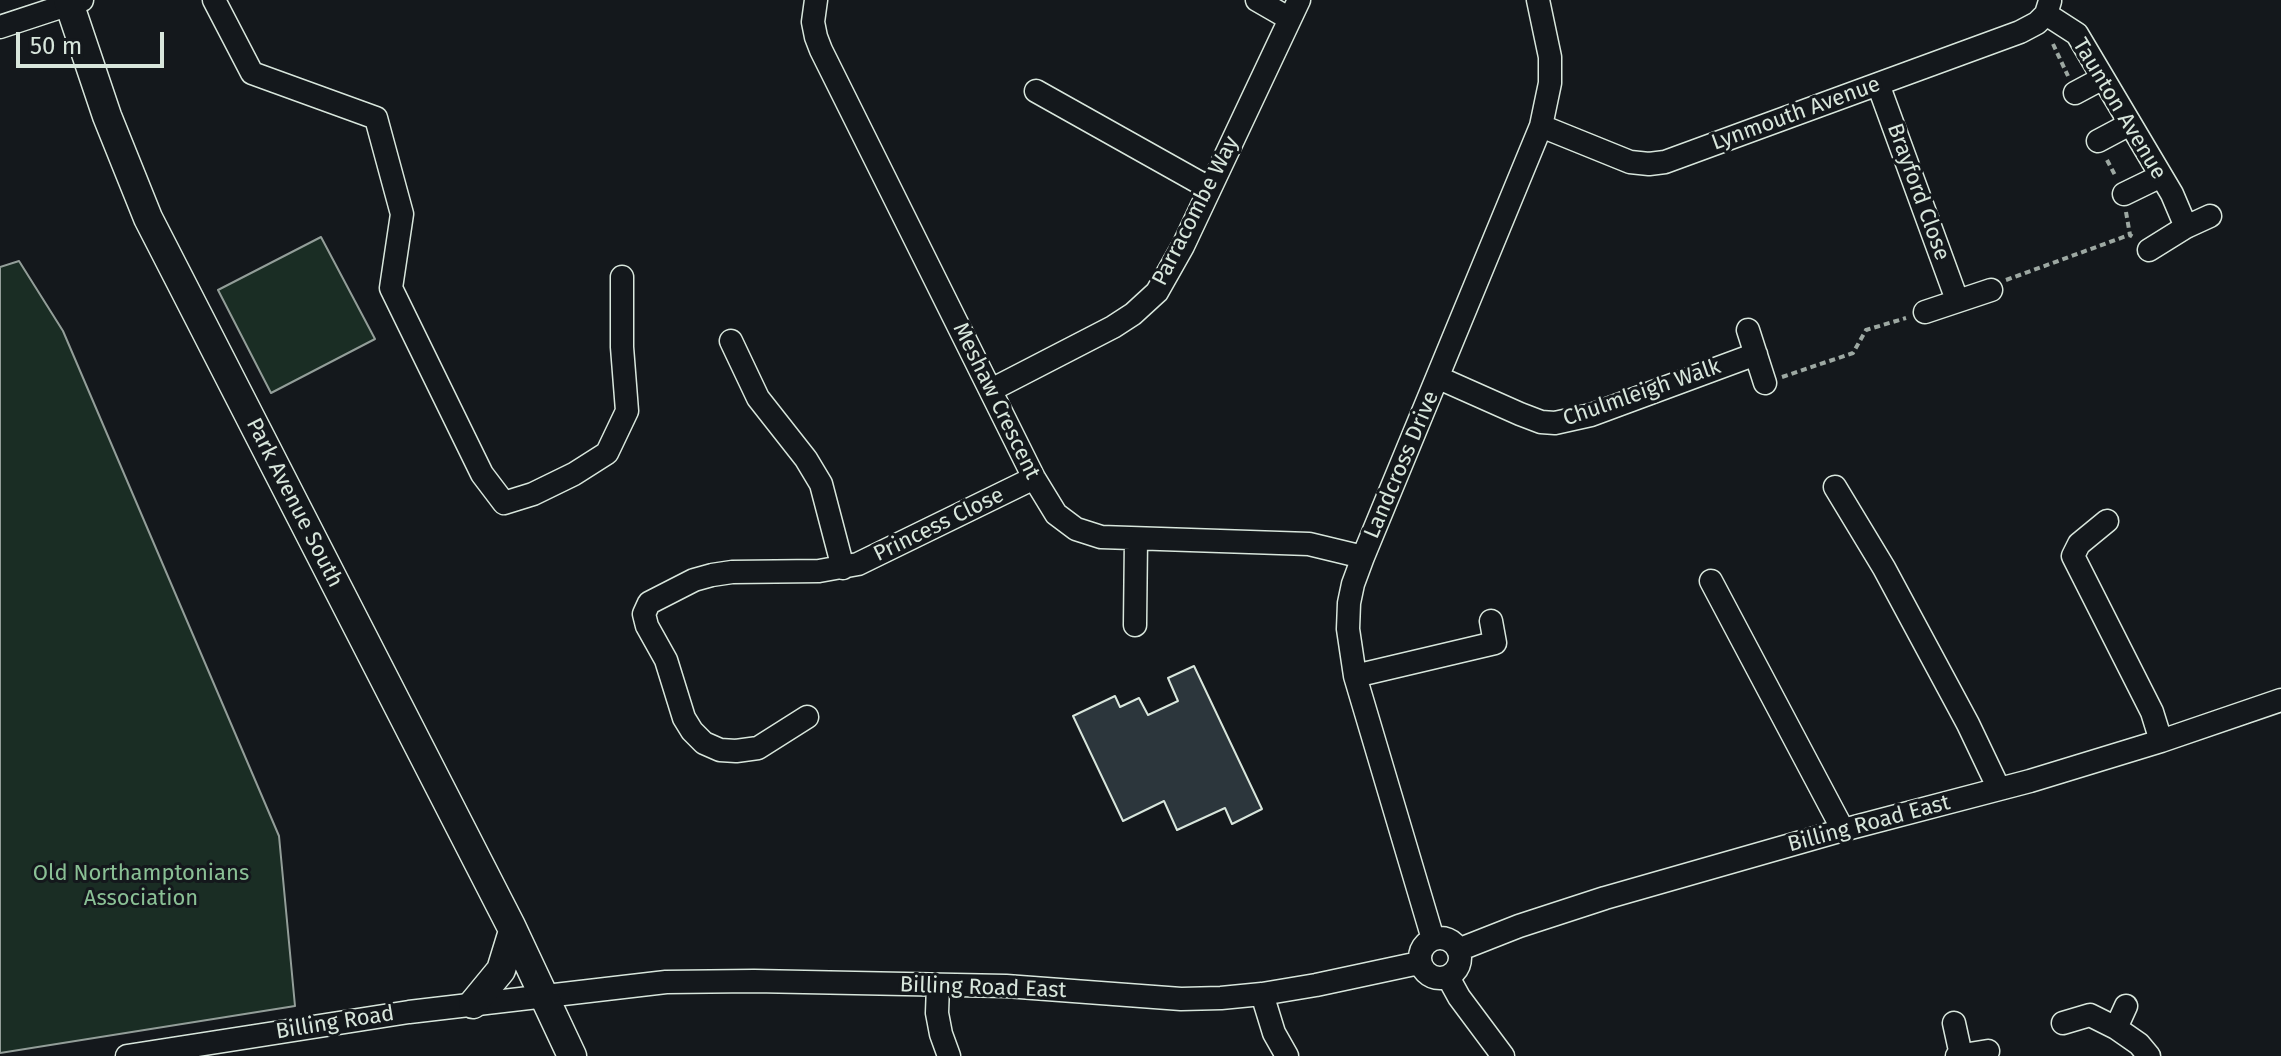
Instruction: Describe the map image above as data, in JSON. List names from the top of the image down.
{
  "streets": {
    "main road": ["Park Avenue South"],
    "street": [
      "Taunton Avenue",
      "Lynmouth Avenue",
      "Brayford Close",
      "Parracombe Way",
      "Chulmleigh Walk",
      "Meshaw Crescent",
      "Landcross Drive",
      "Princess Close",
      "Billing Road East",
      "Billing Road"
    ]
  },
  "crossings": [
    ["Taunton Avenue", "Lynmouth Avenue"],
    ["Lynmouth Avenue", "Brayford Close"],
    ["Lynmouth Avenue", "Landcross Drive"],
    ["Parracombe Way", "Meshaw Crescent"],
    ["Chulmleigh Walk", "Landcross Drive"],
    ["Meshaw Crescent", "Landcross Drive"],
    ["Meshaw Crescent", "Princess Close"],
    ["Landcross Drive", "Billing Road East"],
    ["Park Avenue South", "Billing Road East"],
    ["Park Avenue South", "Billing Road"],
    ["Billing Road East", "Billing Road"]
  ],
  "parks": ["Old Northamptonians Association"],
  "scale_bar": "50 m"
}
